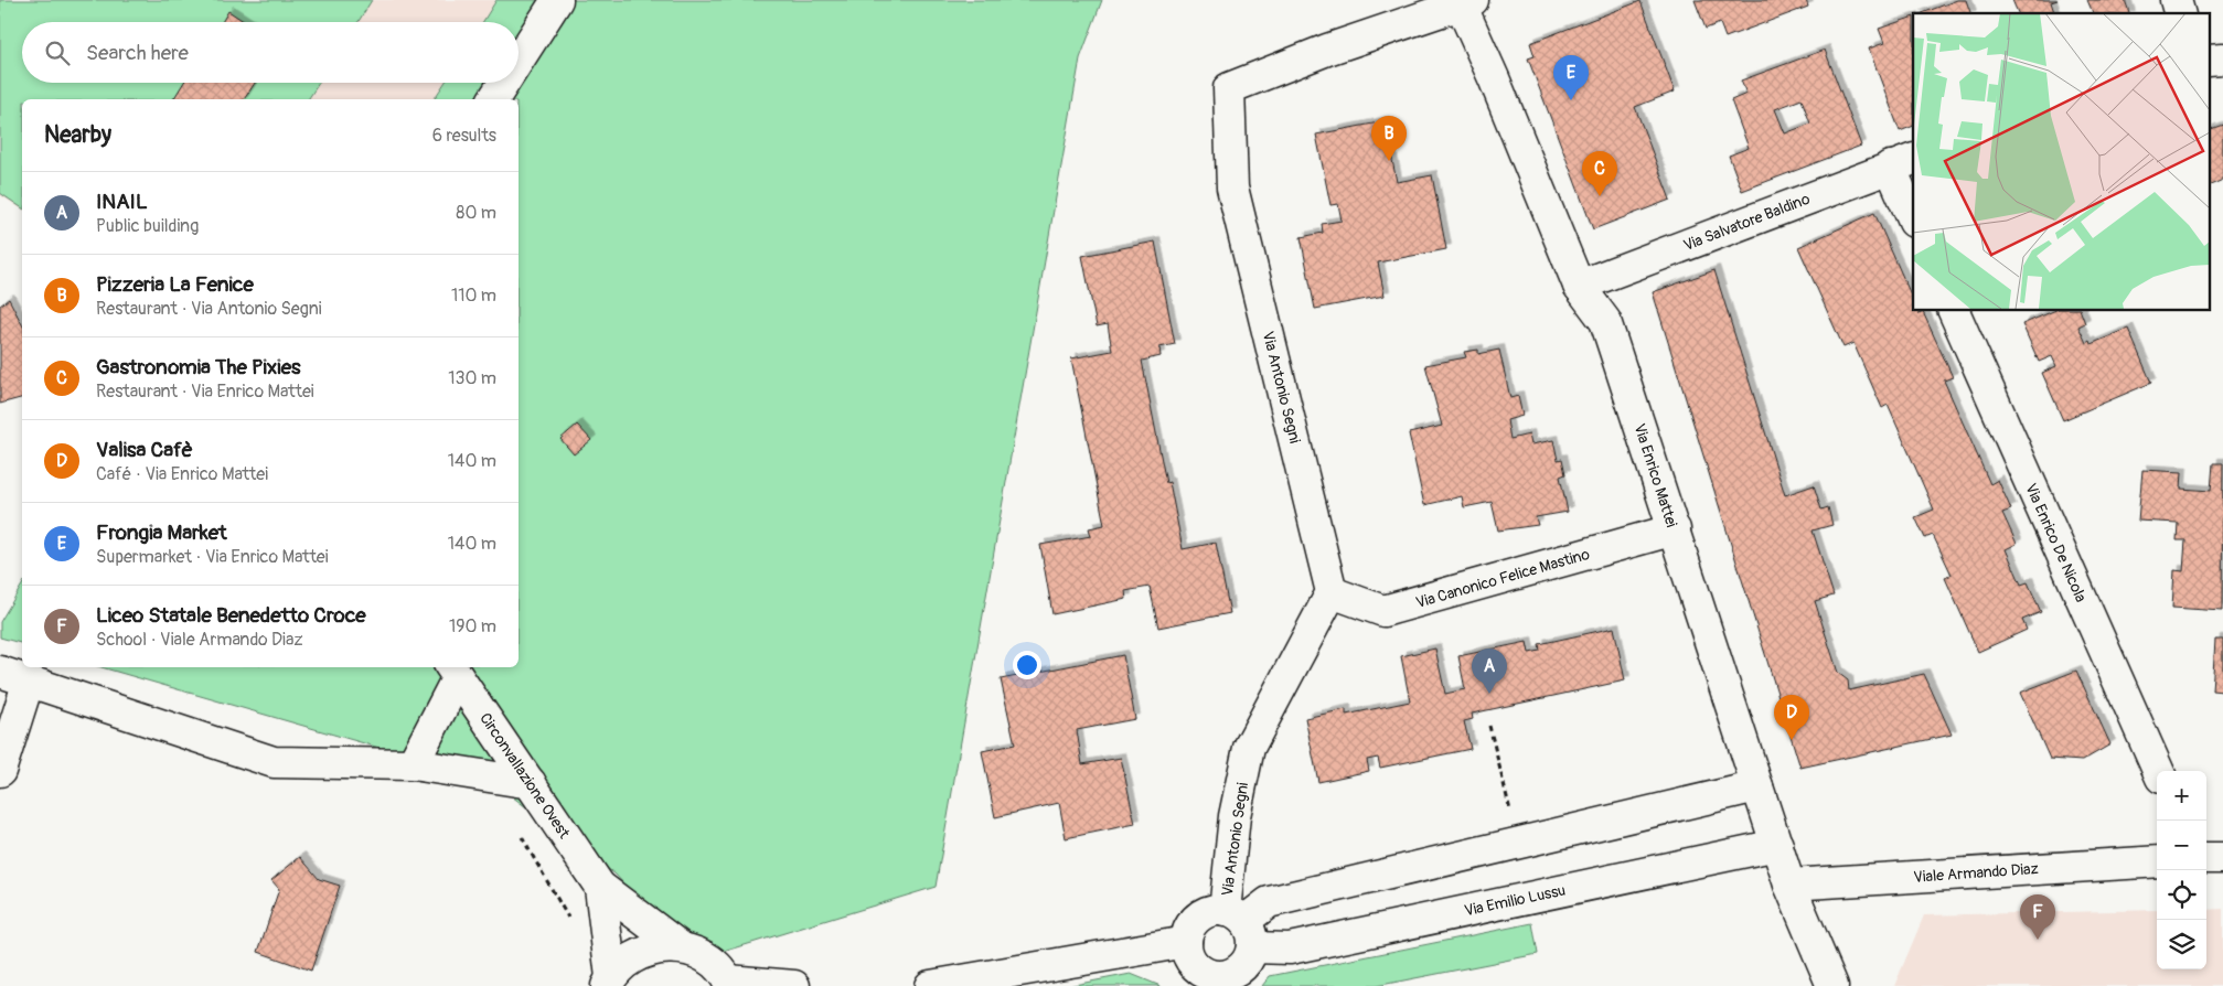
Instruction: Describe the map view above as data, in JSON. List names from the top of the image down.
{
  "streets": {
    "street": [
      "Via Salvatore Baldino",
      "Via Antonio Segni",
      "Via Enrico Mattei",
      "Via Enrico De Nicola",
      "Via Canonico Felice Mastino",
      "Circonvallazione Ovest",
      "Viale Armando Diaz",
      "Via Emilio Lussu"
    ]
  },
  "crossings": [
    ["Via Salvatore Baldino", "Via Enrico Mattei"],
    ["Via Antonio Segni", "Via Enrico Mattei"],
    ["Via Antonio Segni", "Via Canonico Felice Mastino"],
    ["Via Antonio Segni", "Via Emilio Lussu"],
    ["Via Enrico Mattei", "Via Canonico Felice Mastino"],
    ["Via Enrico Mattei", "Viale Armando Diaz"],
    ["Via Enrico Mattei", "Via Emilio Lussu"]
  ],
  "page": {
    "search": "Search here",
    "pins": [
      "E",
      "B",
      "C",
      "A",
      "D",
      "F"
    ],
    "heading": ["Nearby", "6 results"],
    "list": [
      {
        "mark": "A",
        "name": "INAIL",
        "note": "Public building",
        "value": "80 m"
      },
      {
        "mark": "B",
        "name": "Pizzeria La Fenice",
        "note": "Restaurant · Via Antonio Segni",
        "value": "110 m"
      },
      {
        "mark": "C",
        "name": "Gastronomia The Pixies",
        "note": "Restaurant · Via Enrico Mattei",
        "value": "130 m"
      },
      {
        "mark": "D",
        "name": "Valisa Cafè",
        "note": "Café · Via Enrico Mattei",
        "value": "140 m"
      },
      {
        "mark": "E",
        "name": "Frongia Market",
        "note": "Supermarket · Via Enrico Mattei",
        "value": "140 m"
      },
      {
        "mark": "F",
        "name": "Liceo Statale Benedetto Croce",
        "note": "School · Viale Armando Diaz",
        "value": "190 m"
      }
    ],
    "map_buttons": ["+", "−"]
  }
}
